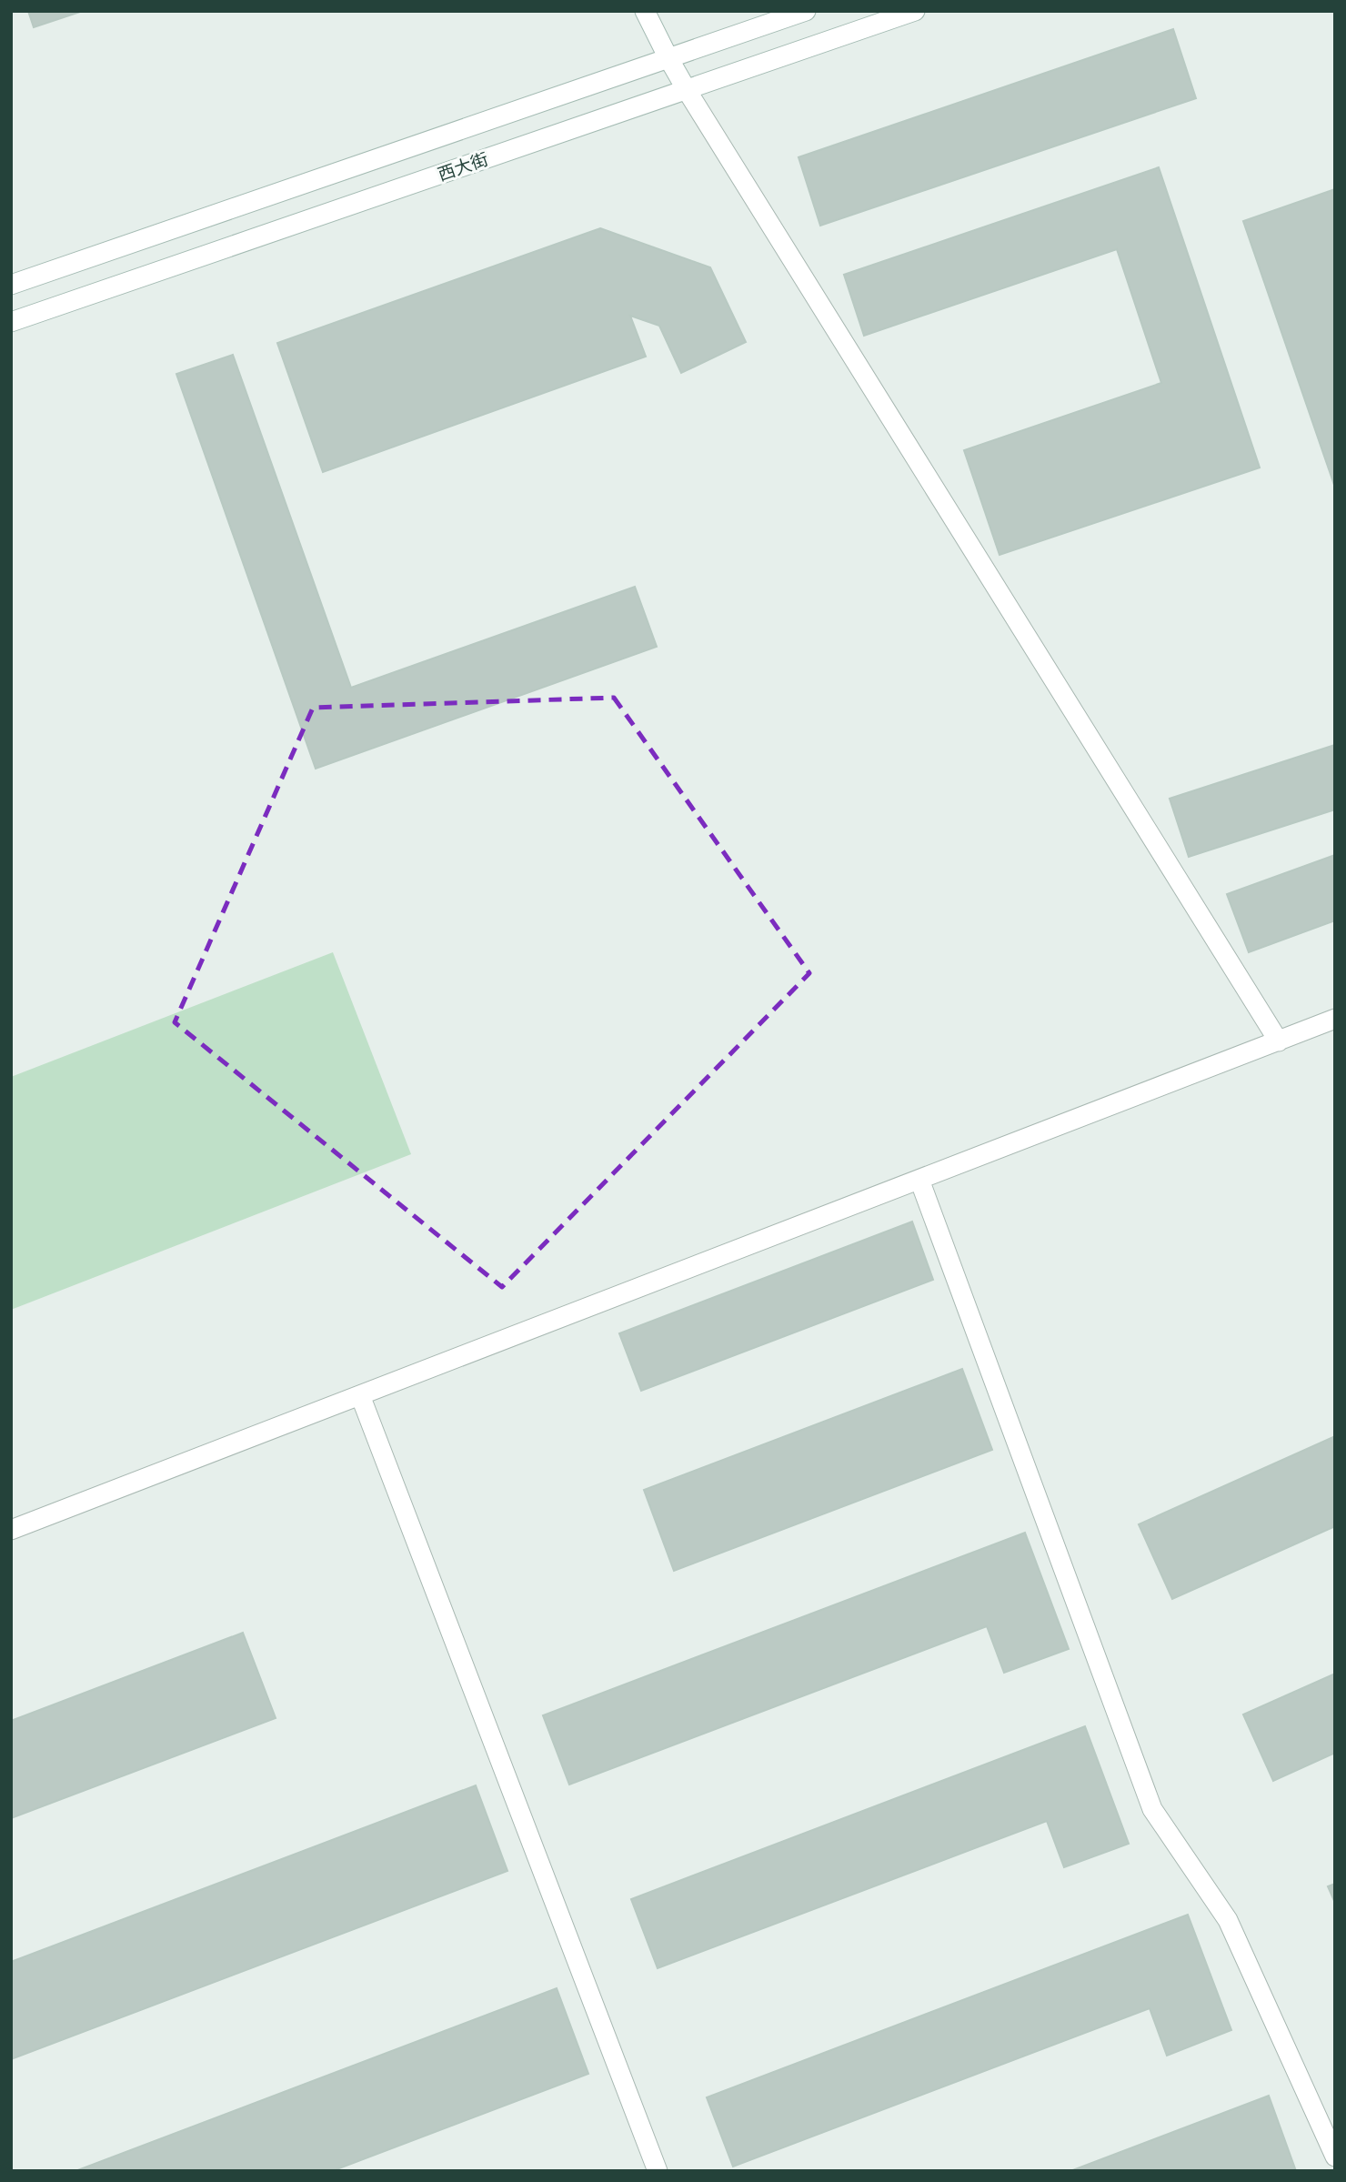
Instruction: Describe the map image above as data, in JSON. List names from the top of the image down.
{
  "streets": {
    "street": ["西大街"]
  }
}
